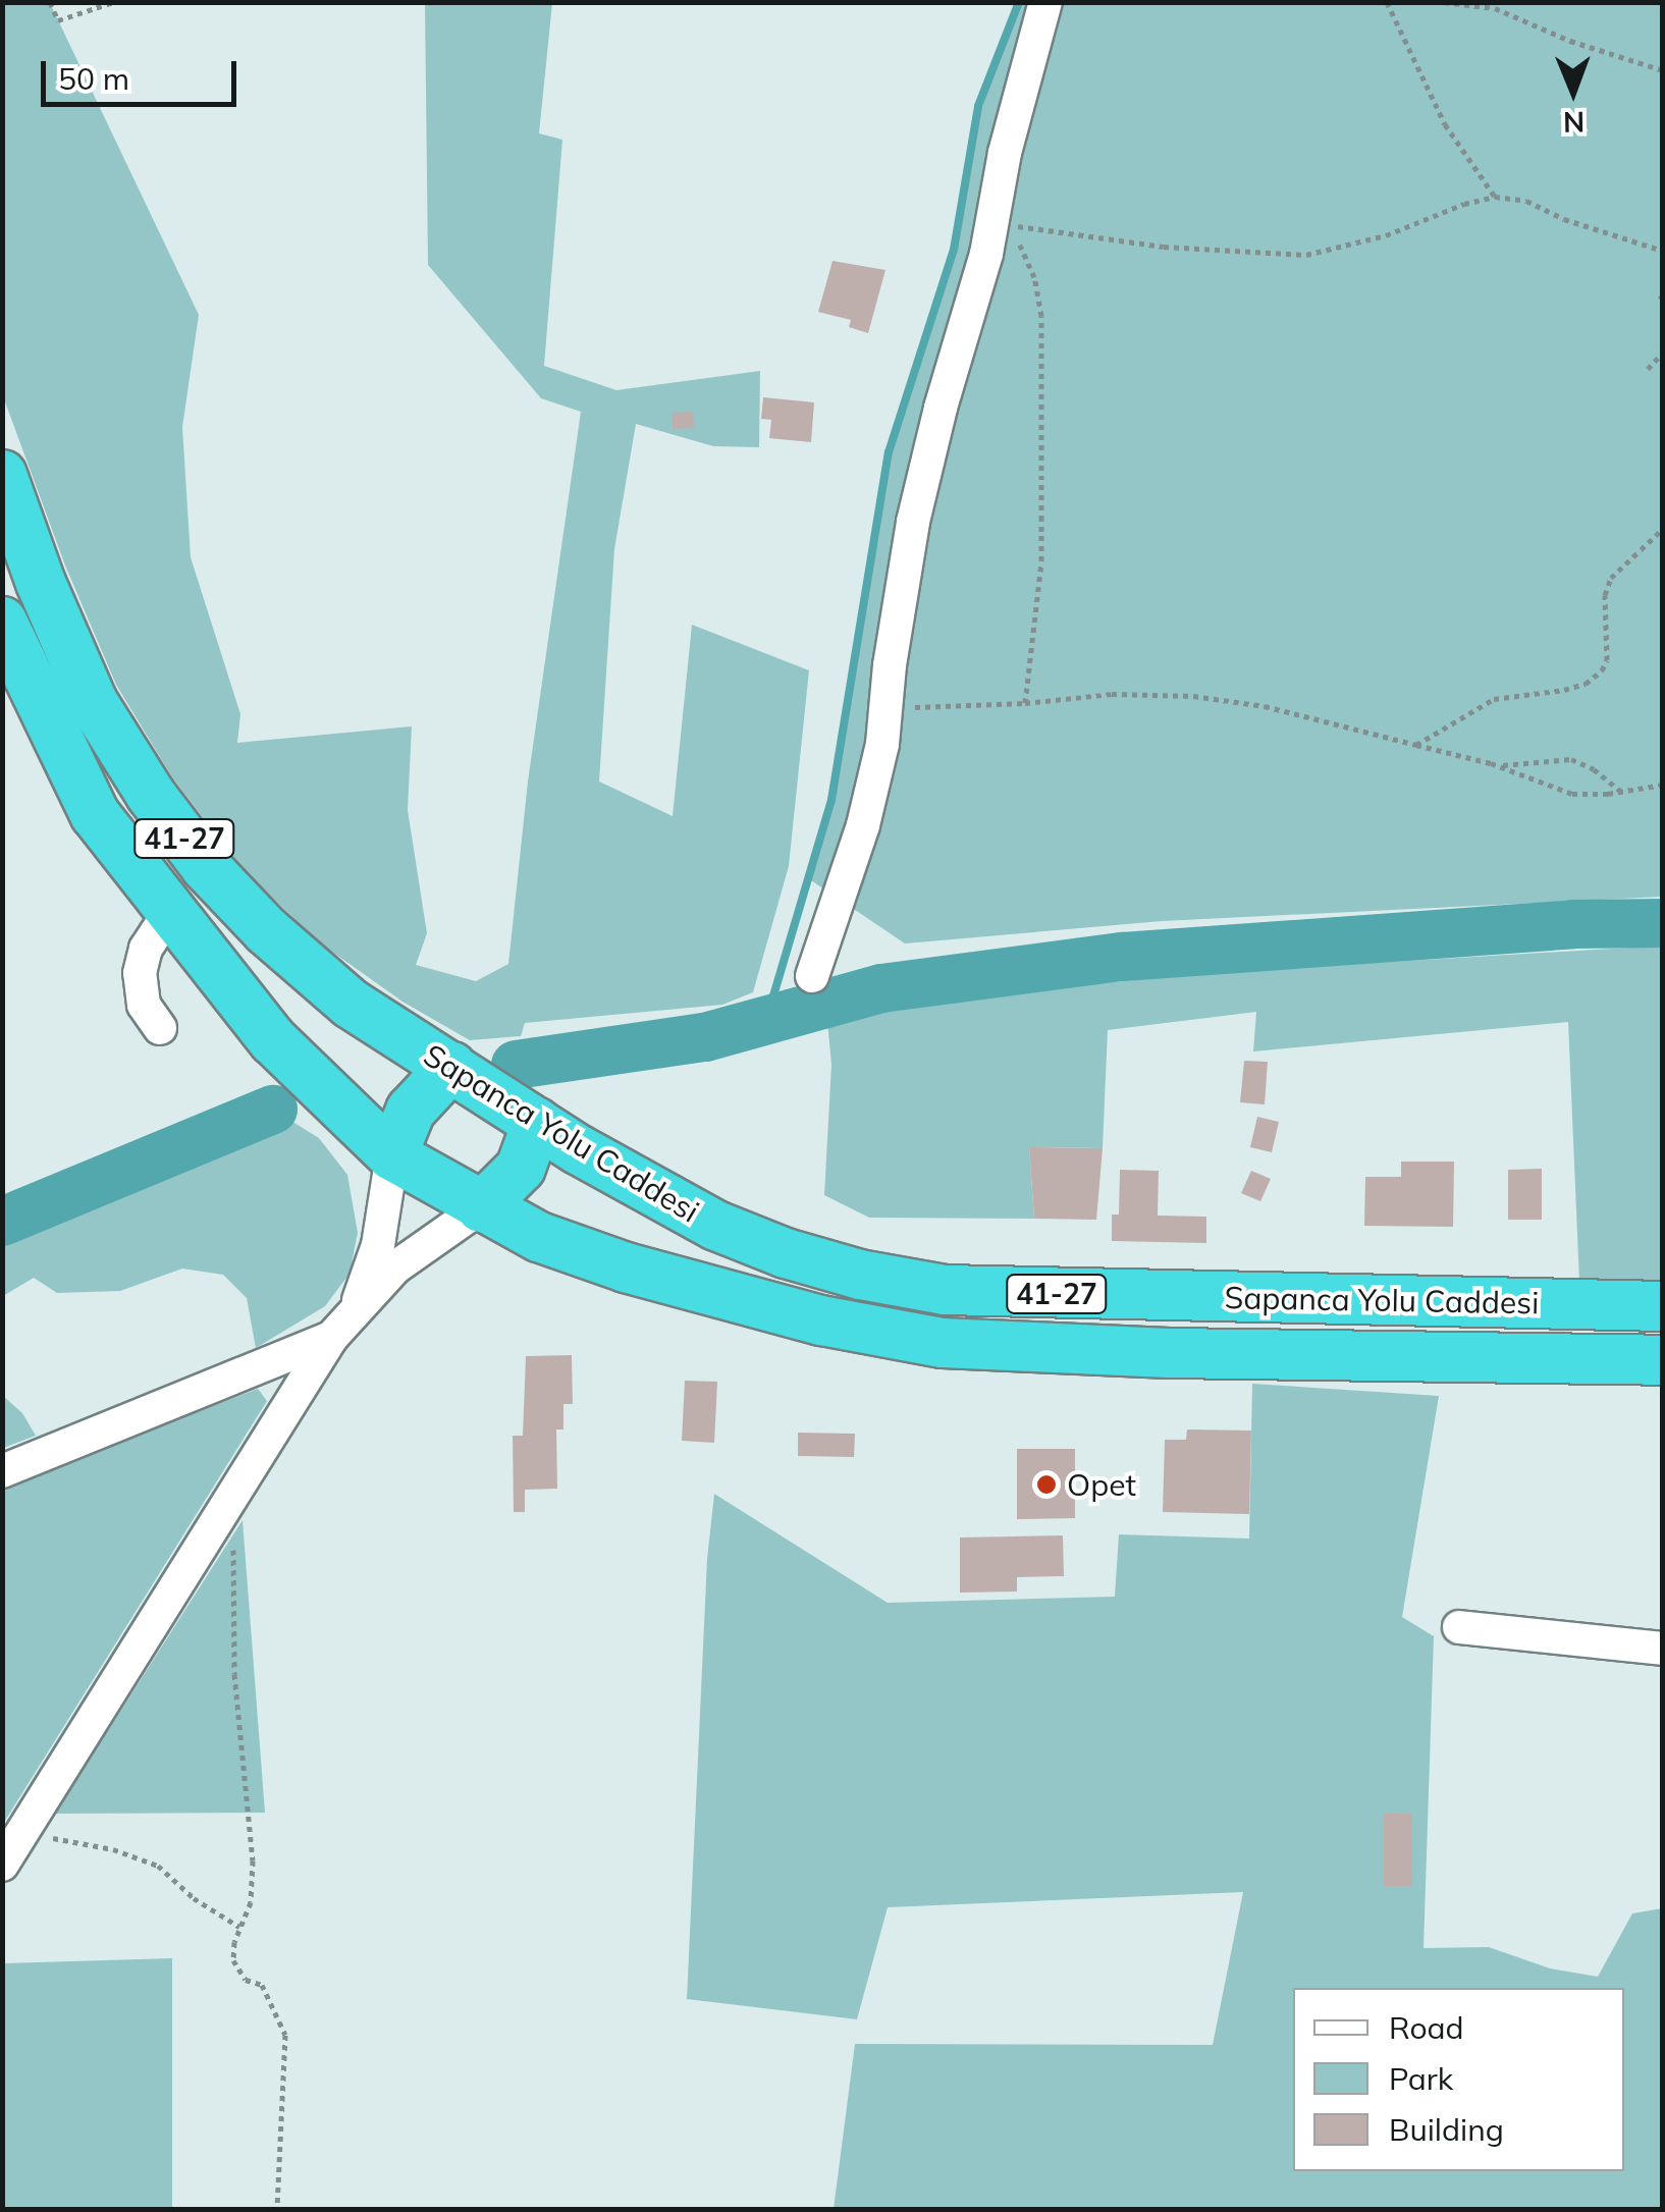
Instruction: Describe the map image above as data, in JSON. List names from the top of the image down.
{
  "streets": {
    "highway": ["41-27", "Sapanca Yolu Caddesi"]
  },
  "places": ["Opet"],
  "legend": ["Road", "Park", "Building"],
  "scale_bar": "50 m",
  "north": "bottom"
}
